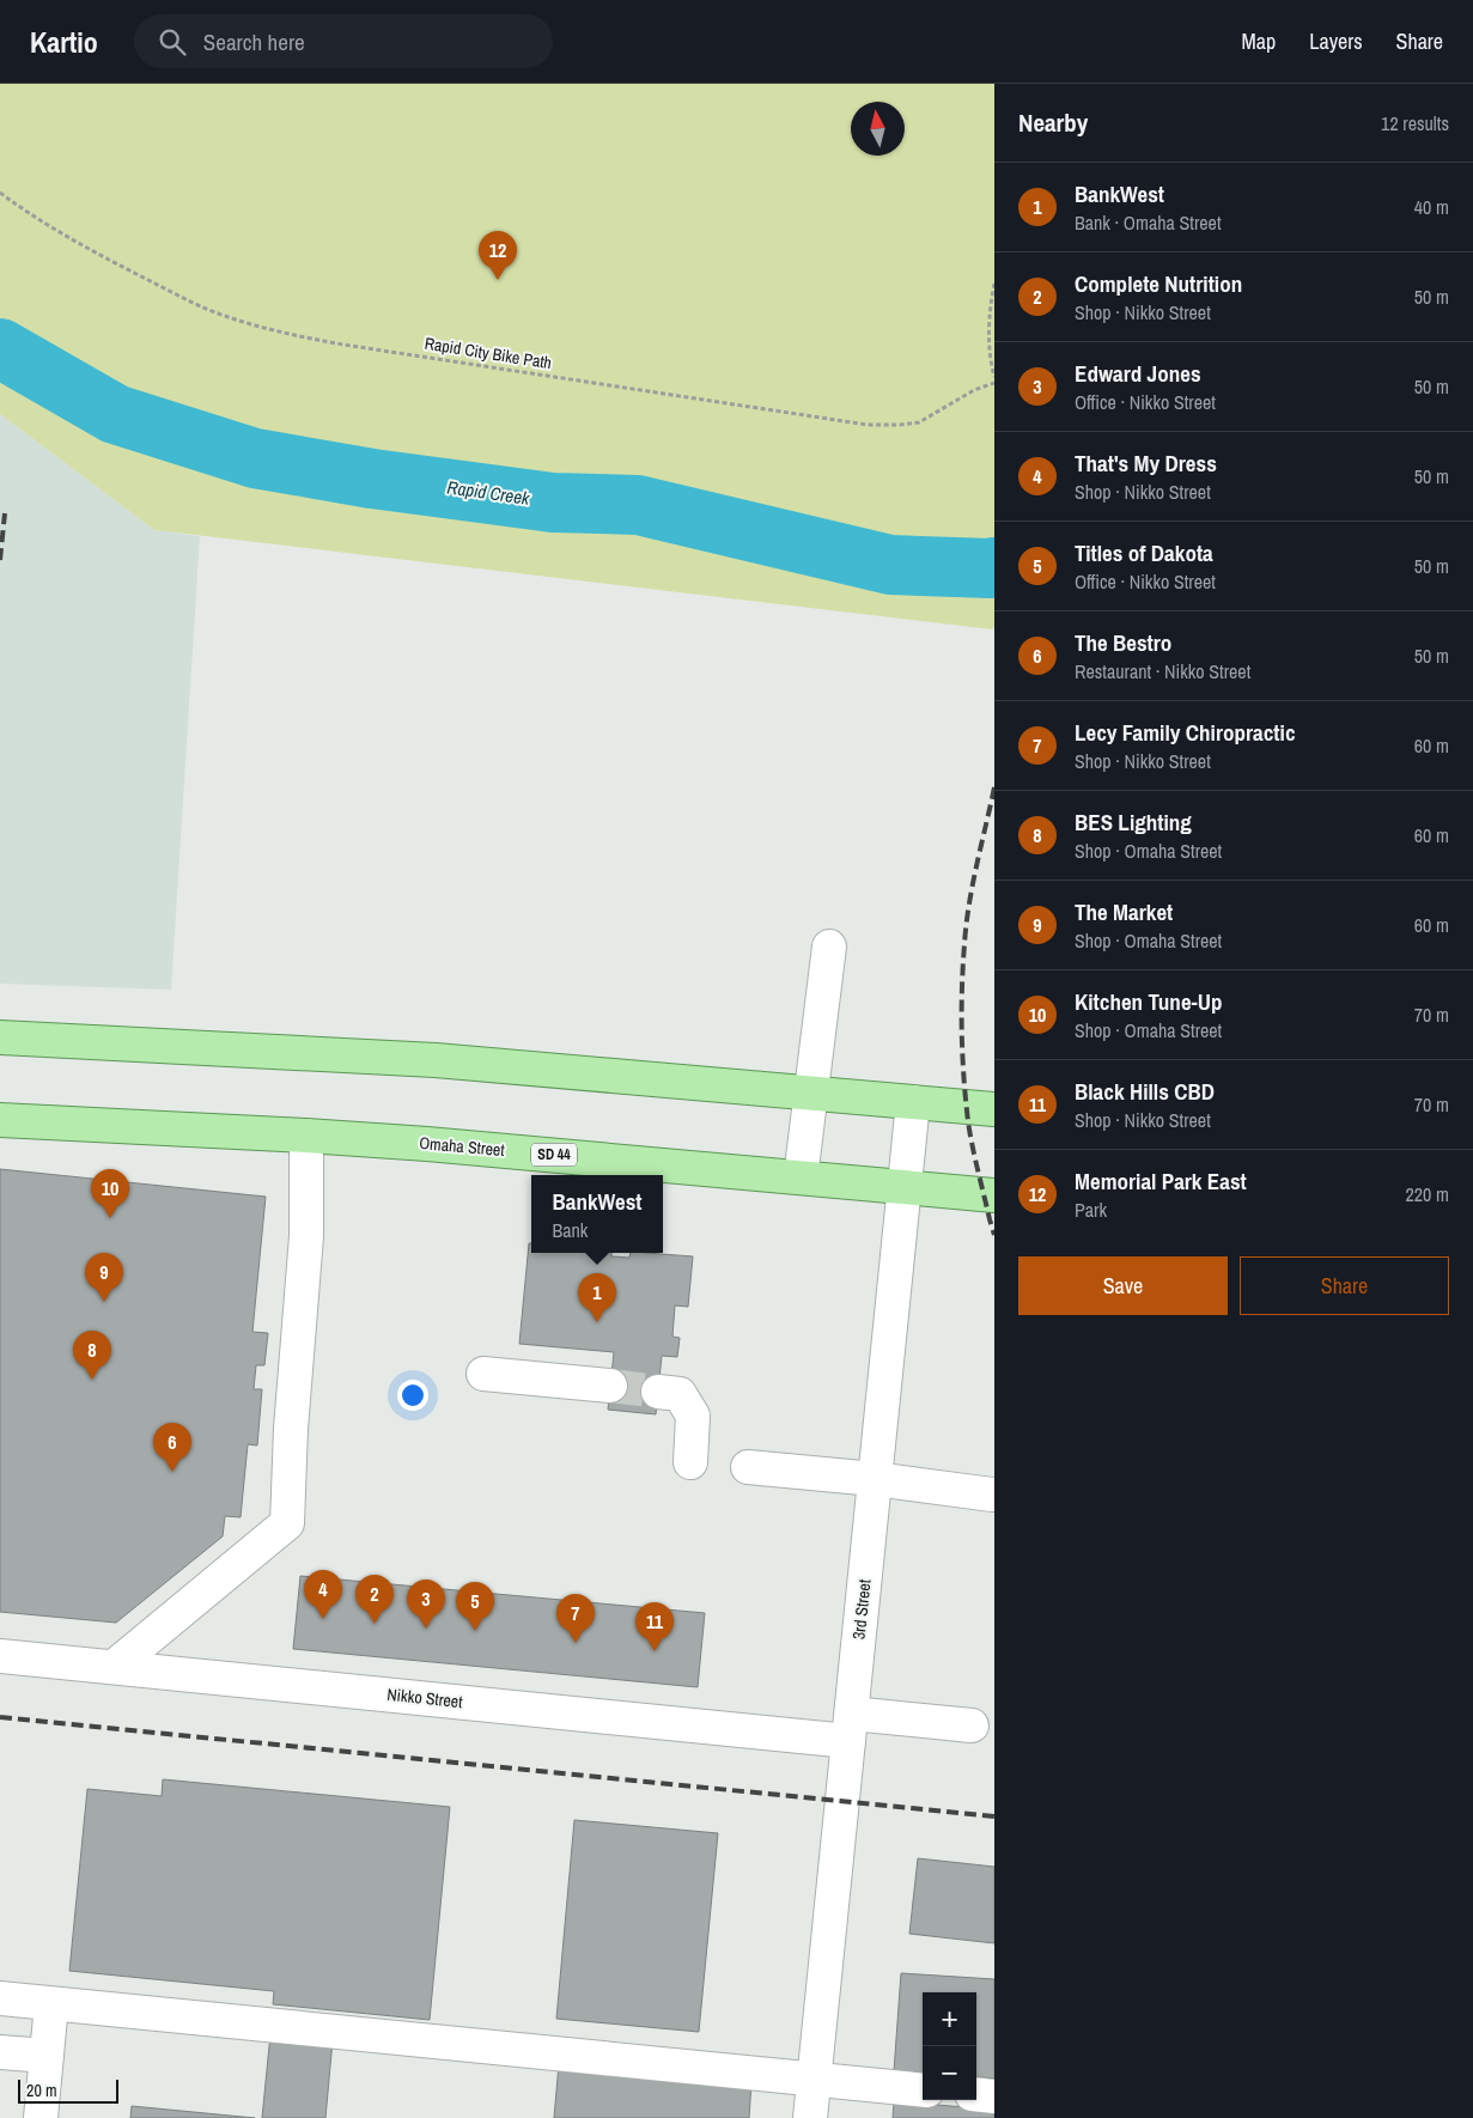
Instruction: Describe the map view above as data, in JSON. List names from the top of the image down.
{
  "streets": {
    "main road": ["Omaha Street", "SD 44"],
    "street": ["3rd Street", "Nikko Street"],
    "path": ["Rapid City Bike Path"]
  },
  "crossings": [
    ["Omaha Street", "3rd Street"],
    ["3rd Street", "Nikko Street"]
  ],
  "water": ["Rapid Creek"],
  "scale_bar": "20 m",
  "north": "top",
  "page": {
    "header": "Kartio",
    "search": "Search here",
    "nav": ["Map", "Layers", "Share"],
    "heading": ["Nearby", "12 results"],
    "list": [
      {
        "mark": "1",
        "name": "BankWest",
        "note": "Bank · Omaha Street",
        "value": "40 m"
      },
      {
        "mark": "2",
        "name": "Complete Nutrition",
        "note": "Shop · Nikko Street",
        "value": "50 m"
      },
      {
        "mark": "3",
        "name": "Edward Jones",
        "note": "Office · Nikko Street",
        "value": "50 m"
      },
      {
        "mark": "4",
        "name": "That's My Dress",
        "note": "Shop · Nikko Street",
        "value": "50 m"
      },
      {
        "mark": "5",
        "name": "Titles of Dakota",
        "note": "Office · Nikko Street",
        "value": "50 m"
      },
      {
        "mark": "6",
        "name": "The Bestro",
        "note": "Restaurant · Nikko Street",
        "value": "50 m"
      },
      {
        "mark": "7",
        "name": "Lecy Family Chiropractic",
        "note": "Shop · Nikko Street",
        "value": "60 m"
      },
      {
        "mark": "8",
        "name": "BES Lighting",
        "note": "Shop · Omaha Street",
        "value": "60 m"
      },
      {
        "mark": "9",
        "name": "The Market",
        "note": "Shop · Omaha Street",
        "value": "60 m"
      },
      {
        "mark": "10",
        "name": "Kitchen Tune-Up",
        "note": "Shop · Omaha Street",
        "value": "70 m"
      },
      {
        "mark": "11",
        "name": "Black Hills CBD",
        "note": "Shop · Nikko Street",
        "value": "70 m"
      },
      {
        "mark": "12",
        "name": "Memorial Park East",
        "note": "Park",
        "value": "220 m"
      }
    ],
    "pins": [
      "12",
      "10",
      "9",
      "1",
      "8",
      "6",
      "4",
      "2",
      "3",
      "5",
      "7",
      "11"
    ],
    "popup": ["BankWest", "Bank"],
    "buttons": ["Save", "Share"],
    "map_buttons": ["+", "−"],
    "scale": "20 m"
  }
}
